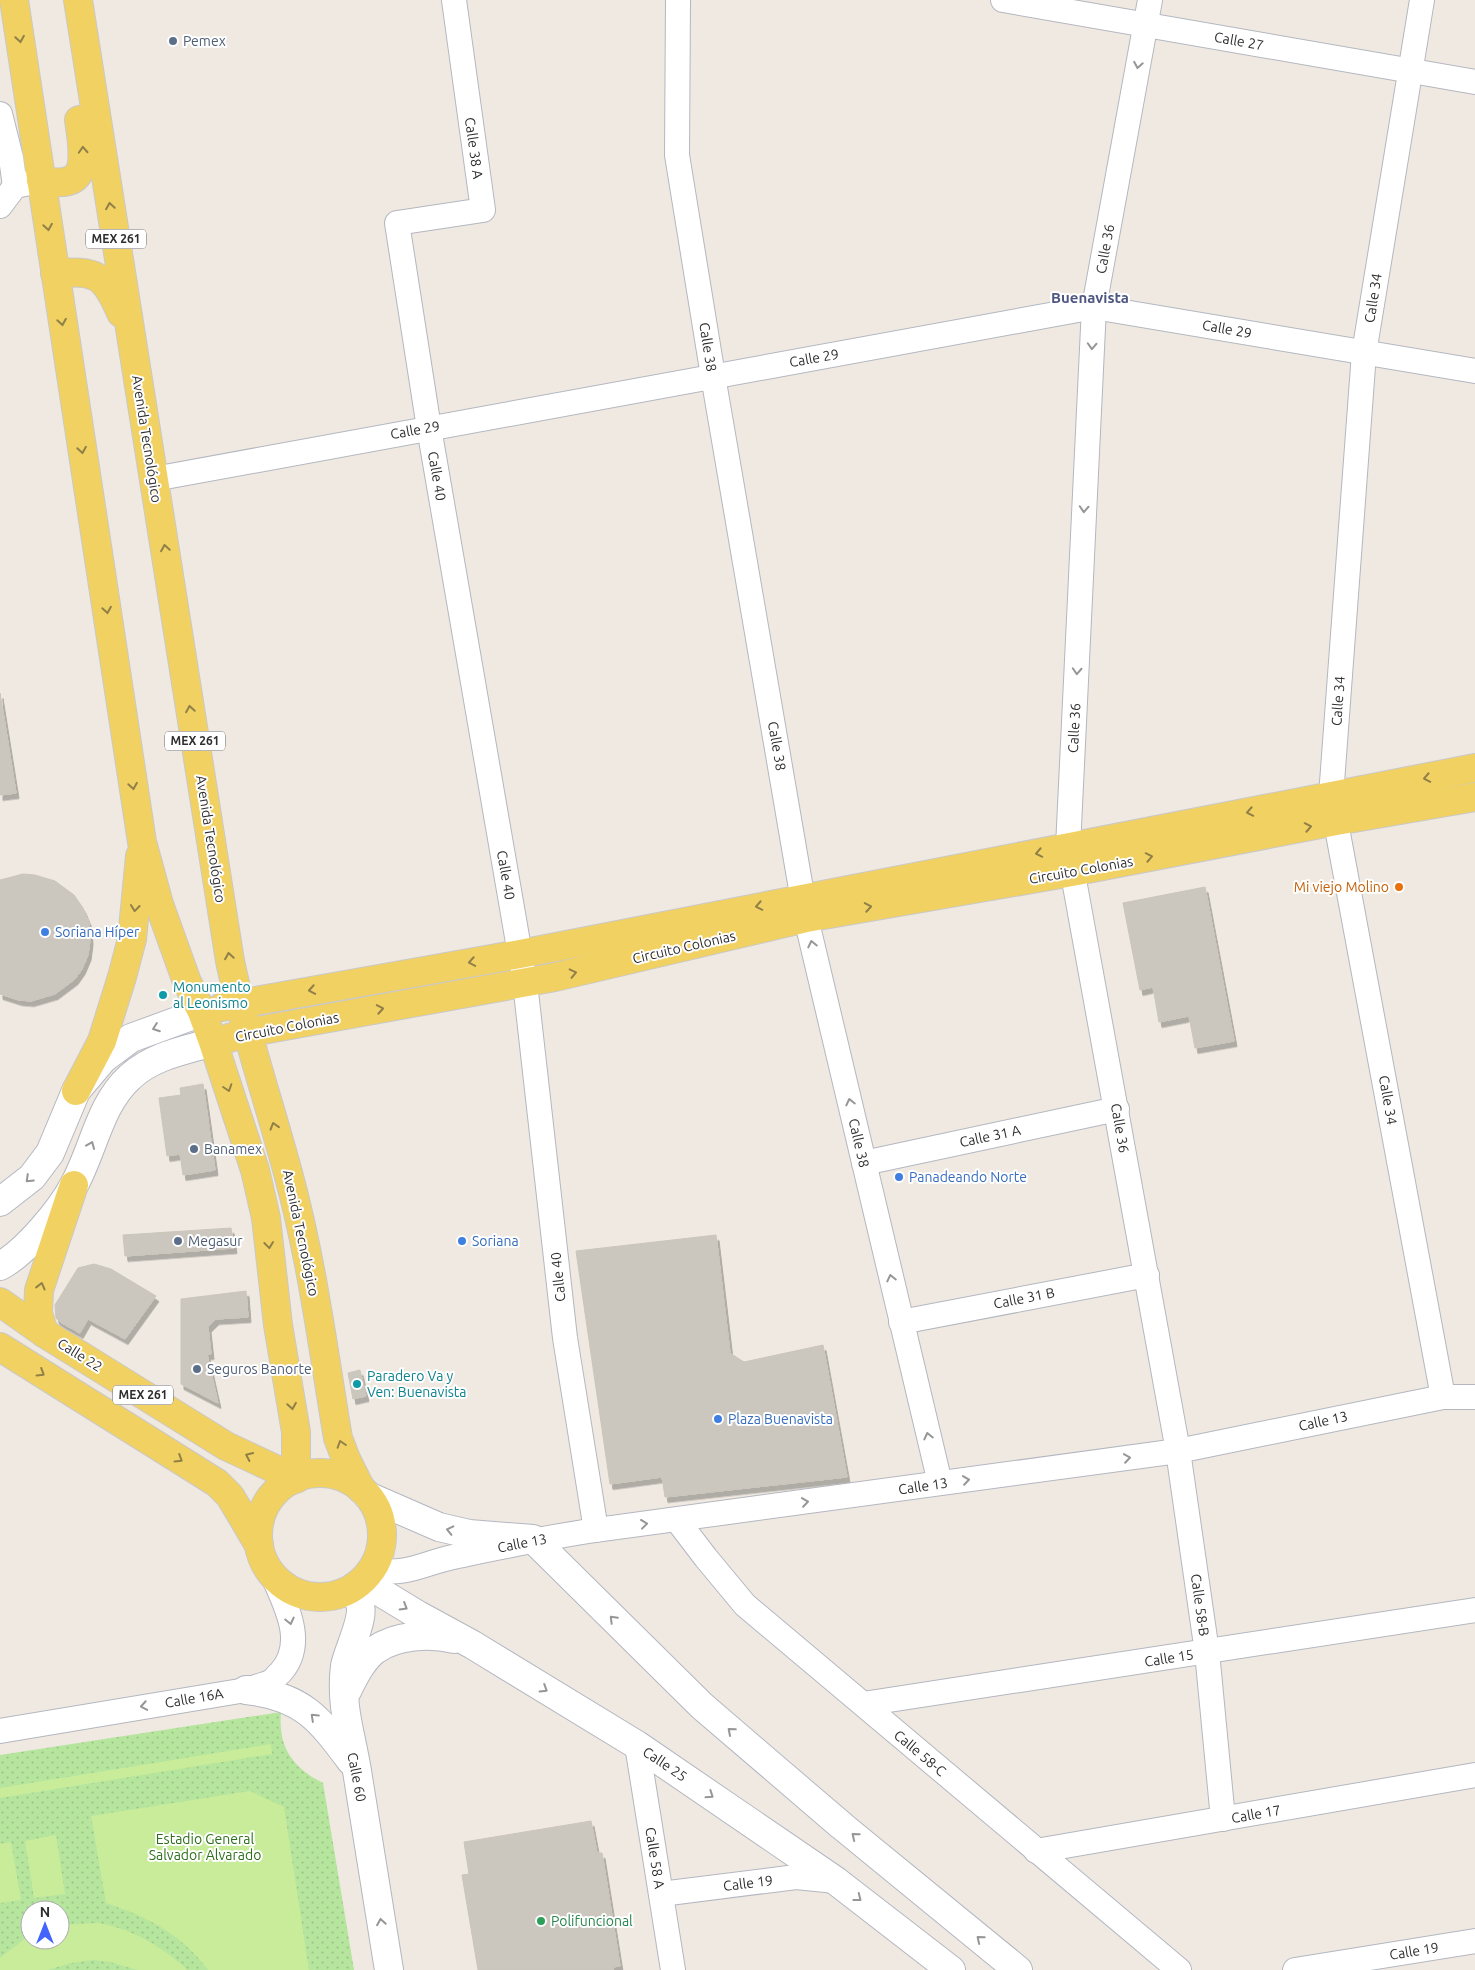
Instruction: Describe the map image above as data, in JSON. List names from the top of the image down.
{
  "streets": {
    "main road": [
      "MEX 261",
      "Avenida Tecnológico",
      "Circuito Colonias",
      "Calle 22",
      "Calle 25",
      "Calle 60"
    ],
    "street": [
      "Calle 27",
      "Calle 38 A",
      "Calle 36",
      "Calle 34",
      "Calle 29",
      "Calle 38",
      "Calle 40",
      "Calle 31 A",
      "Calle 31 B",
      "Calle 13",
      "Calle 58-B",
      "Calle 15",
      "Calle 16A",
      "Calle 58-C",
      "Calle 17",
      "Calle 58 A",
      "Calle 19"
    ]
  },
  "crossings": [
    ["Calle 27", "Calle 36"],
    ["Calle 27", "Calle 34"],
    ["Calle 38 A", "Calle 40"],
    ["MEX 261", "Avenida Tecnológico"],
    ["MEX 261", "Calle 22"],
    ["MEX 261", "Calle 13"],
    ["MEX 261", "Calle 16A"],
    ["MEX 261", "Calle 25"],
    ["MEX 261", "Calle 60"],
    ["Calle 36", "Calle 29"],
    ["Calle 36", "Circuito Colonias"],
    ["Calle 36", "Calle 31 A"],
    ["Calle 36", "Calle 31 B"],
    ["Calle 36", "Calle 13"],
    ["Calle 36", "Calle 58-B"],
    ["Calle 34", "Calle 29"],
    ["Calle 34", "Circuito Colonias"],
    ["Calle 34", "Calle 13"],
    ["Calle 29", "Calle 38"],
    ["Calle 29", "Avenida Tecnológico"],
    ["Calle 29", "Calle 40"],
    ["Calle 38", "Circuito Colonias"],
    ["Calle 38", "Calle 31 A"],
    ["Calle 38", "Calle 31 B"],
    ["Calle 38", "Calle 13"],
    ["Avenida Tecnológico", "Circuito Colonias"],
    ["Avenida Tecnológico", "Calle 22"],
    ["Avenida Tecnológico", "Calle 13"],
    ["Avenida Tecnológico", "Calle 16A"],
    ["Avenida Tecnológico", "Calle 25"],
    ["Avenida Tecnológico", "Calle 60"],
    ["Calle 40", "Circuito Colonias"],
    ["Calle 40", "Calle 13"],
    ["Calle 22", "Calle 13"],
    ["Calle 22", "Calle 16A"],
    ["Calle 22", "Calle 25"],
    ["Calle 22", "Calle 60"],
    ["Calle 13", "Calle 58-B"],
    ["Calle 13", "Calle 16A"],
    ["Calle 13", "Calle 58-C"],
    ["Calle 13", "Calle 25"],
    ["Calle 13", "Calle 60"],
    ["Calle 58-B", "Calle 15"],
    ["Calle 58-B", "Calle 17"],
    ["Calle 15", "Calle 58-C"],
    ["Calle 16A", "Calle 25"],
    ["Calle 16A", "Calle 60"],
    ["Calle 58-C", "Calle 17"],
    ["Calle 25", "Calle 60"],
    ["Calle 25", "Calle 58 A"],
    ["Calle 25", "Calle 19"],
    ["Calle 58 A", "Calle 19"]
  ],
  "one_way": [
    "Calle 36",
    "Calle 38",
    "Calle 13",
    "Calle 60"
  ],
  "districts": ["Buenavista"],
  "parks": ["Estadio General Salvador Alvarado"],
  "places": [
    "Pemex",
    "Mi viejo Molino",
    "Soriana Híper",
    "Monumento al Leonismo",
    "Banamex",
    "Panadeando Norte",
    "Megasur",
    "Soriana",
    "Seguros Banorte",
    "Paradero Va y Ven: Buenavista",
    "Plaza Buenavista",
    "Polifuncional"
  ],
  "north": "top"
}
